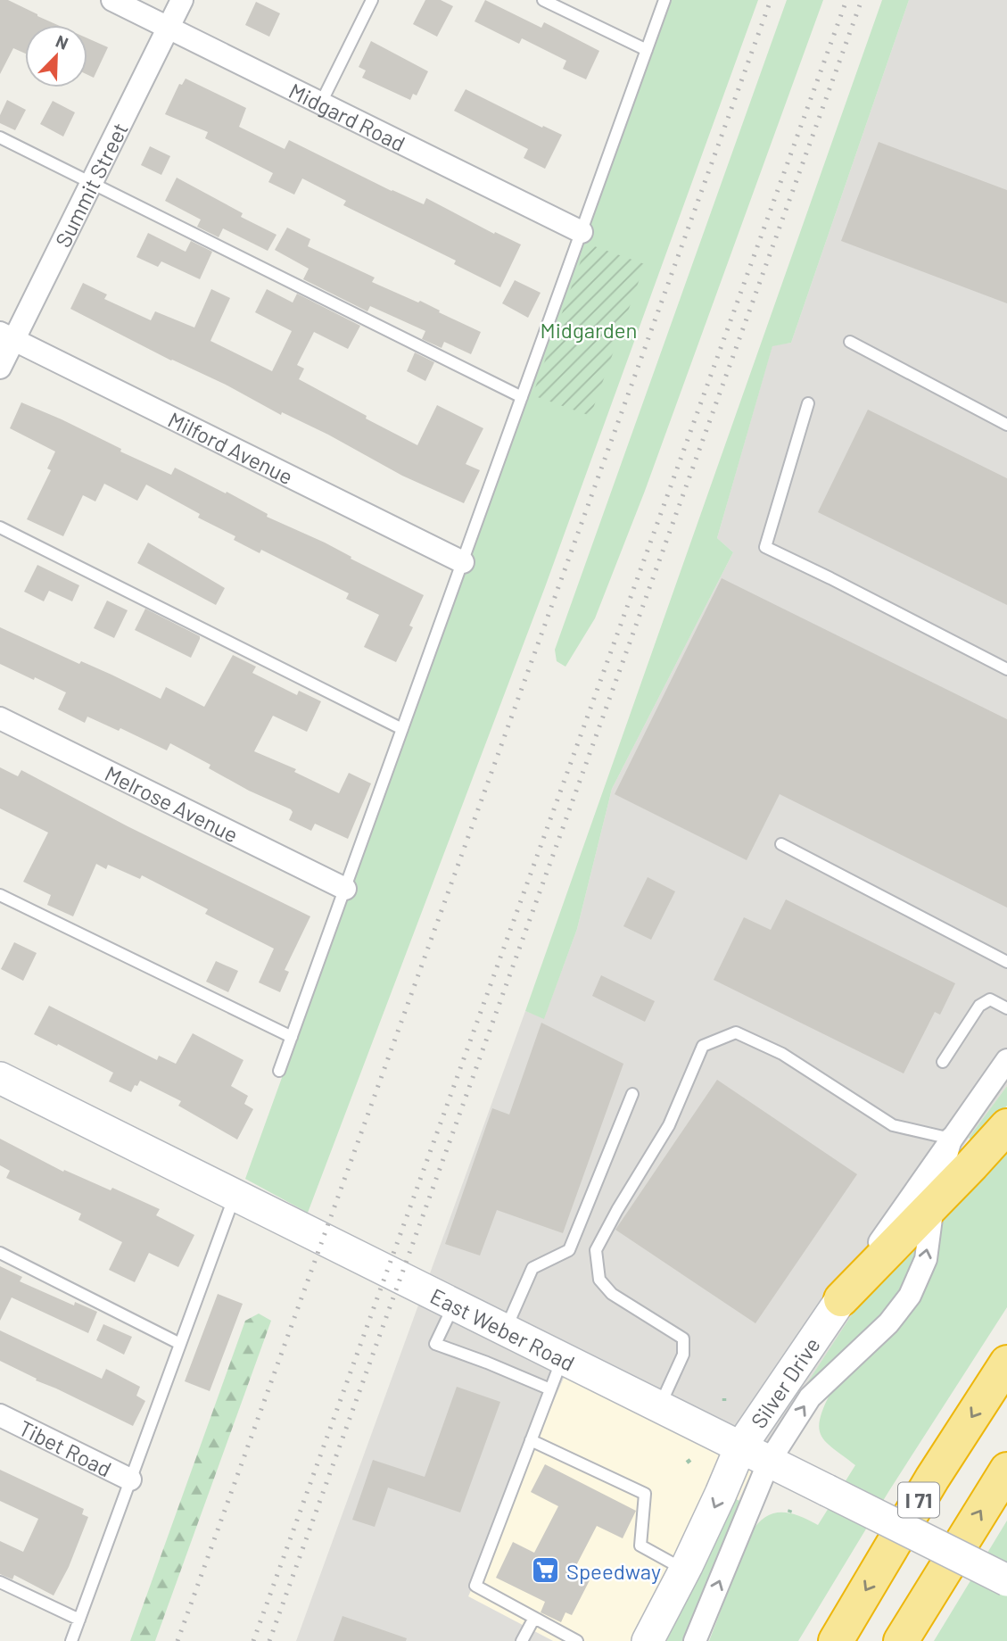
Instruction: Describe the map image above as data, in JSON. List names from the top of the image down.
{
  "streets": {
    "highway": ["I 71"],
    "street": [
      "Midgard Road",
      "Summit Street",
      "Milford Avenue",
      "Melrose Avenue",
      "East Weber Road",
      "Silver Drive",
      "Tibet Road"
    ]
  },
  "crossings": [
    ["Midgard Road", "Summit Street"],
    ["Summit Street", "Milford Avenue"],
    ["East Weber Road", "Silver Drive"]
  ],
  "parks": ["Midgarden"],
  "places": {
    "supermarket": ["Speedway"]
  },
  "north": "top right"
}
